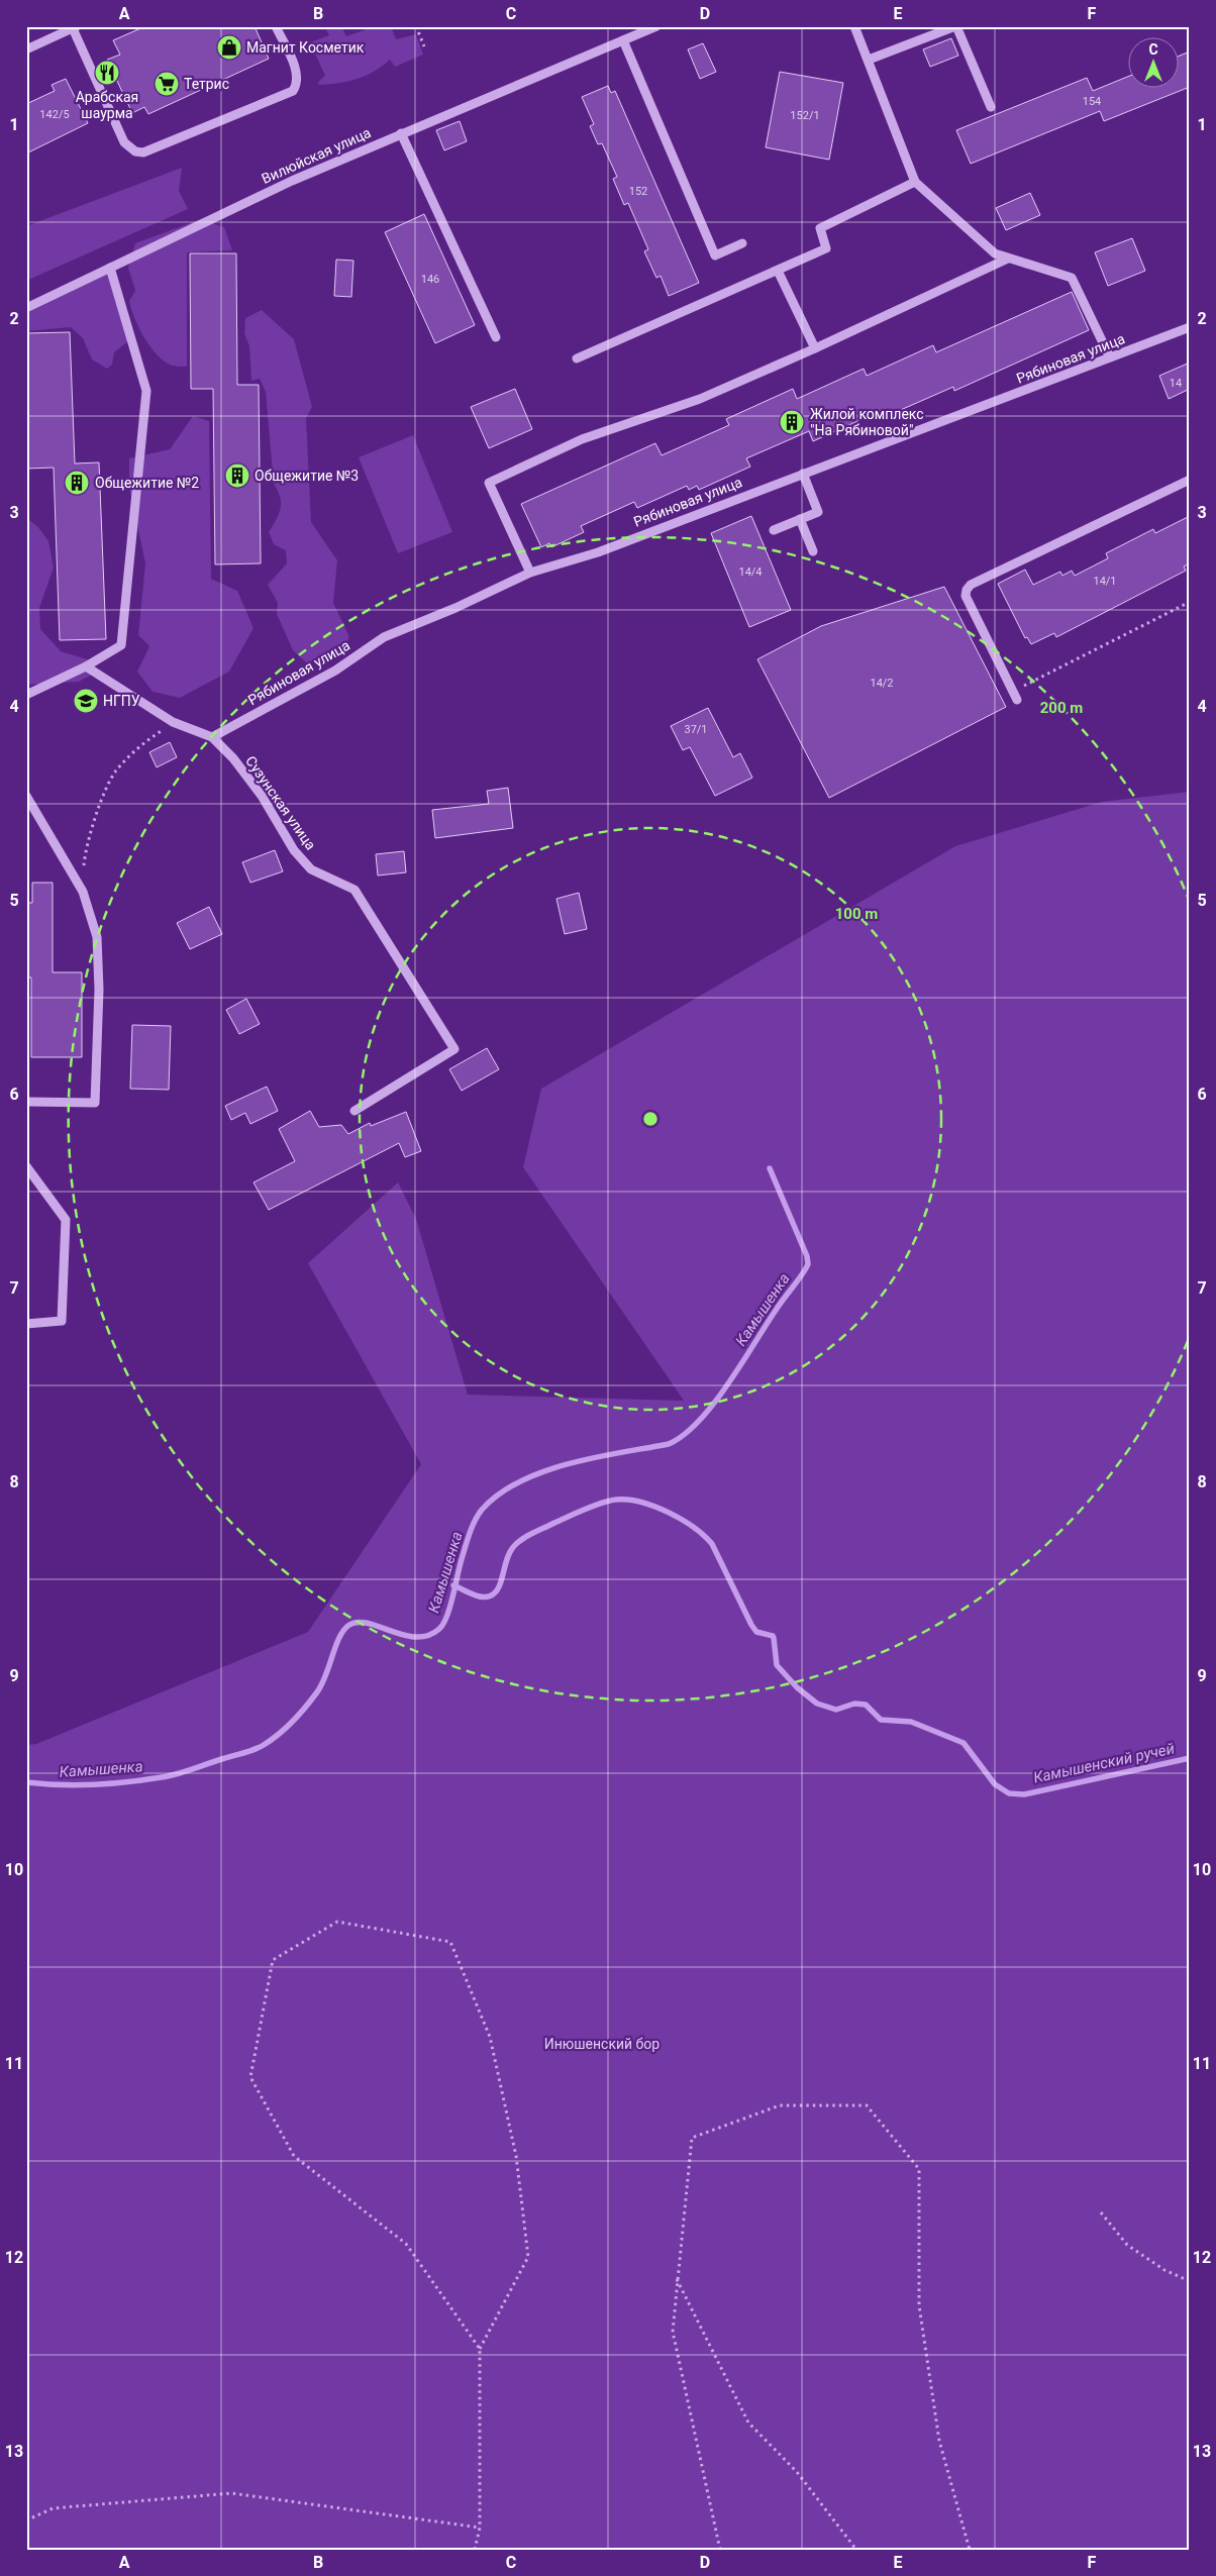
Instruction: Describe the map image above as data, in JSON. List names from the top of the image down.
{
  "streets": {
    "street": ["Вилюйская улица", "Рябиновая улица", "Сузунская улица"]
  },
  "crossings": [
    ["Рябиновая улица", "Сузунская улица"]
  ],
  "water": ["Камышенка", "Камышенский ручей"],
  "parks": ["Инюшенский бор"],
  "places": {
    "shop": ["Магнит Косметик"],
    "restaurant": ["Арабская шаурма"],
    "supermarket": ["Тетрис"],
    "building": ["Жилой комплекс \"На Рябиновой\"", "Общежитие №3", "Общежитие №2"],
    "school or university": ["НГПУ"]
  },
  "house_numbers": [
    "154",
    "142/5",
    "152/1",
    "152",
    "146",
    "14",
    "14/4",
    "14/1",
    "14/2",
    "37/1"
  ],
  "north": "top",
  "grid": {
    "columns": [
      "A",
      "B",
      "C",
      "D",
      "E",
      "F"
    ],
    "rows": [
      "1",
      "2",
      "3",
      "4",
      "5",
      "6",
      "7",
      "8",
      "9",
      "10",
      "11",
      "12",
      "13"
    ]
  },
  "rings": ["200 m", "100 m"]
}
